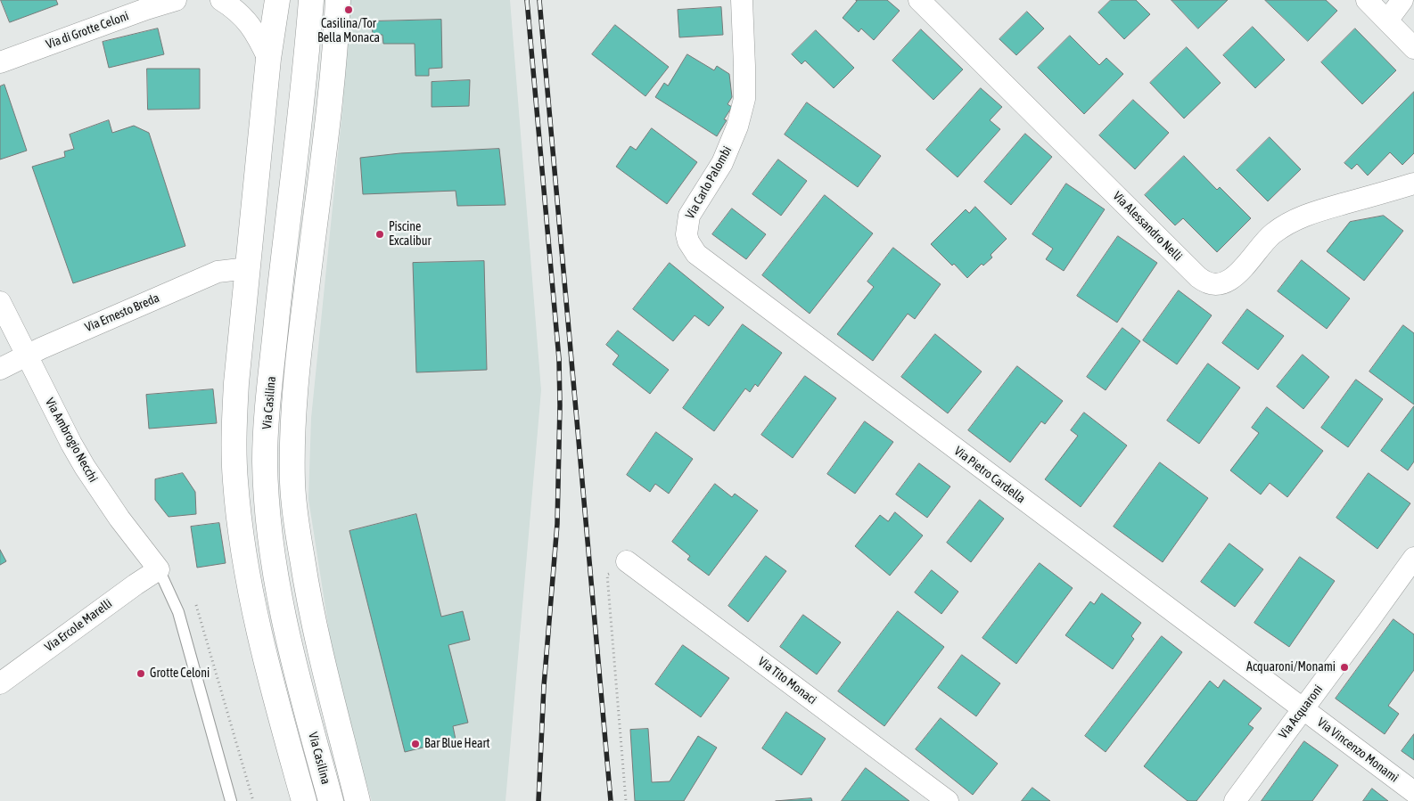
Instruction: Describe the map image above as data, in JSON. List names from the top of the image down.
{
  "streets": {
    "main road": ["Via Casilina"],
    "street": [
      "Via di Grotte Celoni",
      "Via Carlo Palombi",
      "Via Alessandro Nelli",
      "Via Ernesto Breda",
      "Via Ambrogio Necchi",
      "Via Pietro Cardella",
      "Via Ercole Marelli",
      "Via Tito Monaci",
      "Via Acquaroni",
      "Via Vincenzo Monamì"
    ]
  },
  "crossings": [
    ["Via Carlo Palombi", "Via Pietro Cardella"],
    ["Via Ernesto Breda", "Via Ambrogio Necchi"],
    ["Via Ambrogio Necchi", "Via Ercole Marelli"],
    ["Via Pietro Cardella", "Via Acquaroni"],
    ["Via Pietro Cardella", "Via Vincenzo Monamì"],
    ["Via Acquaroni", "Via Vincenzo Monamì"]
  ],
  "places": [
    "Casilina/Tor Bella Monaca",
    "Piscine Excalibur",
    "Acquaroni/Monami",
    "Grotte Celoni",
    "Bar Blue Heart"
  ]
}
